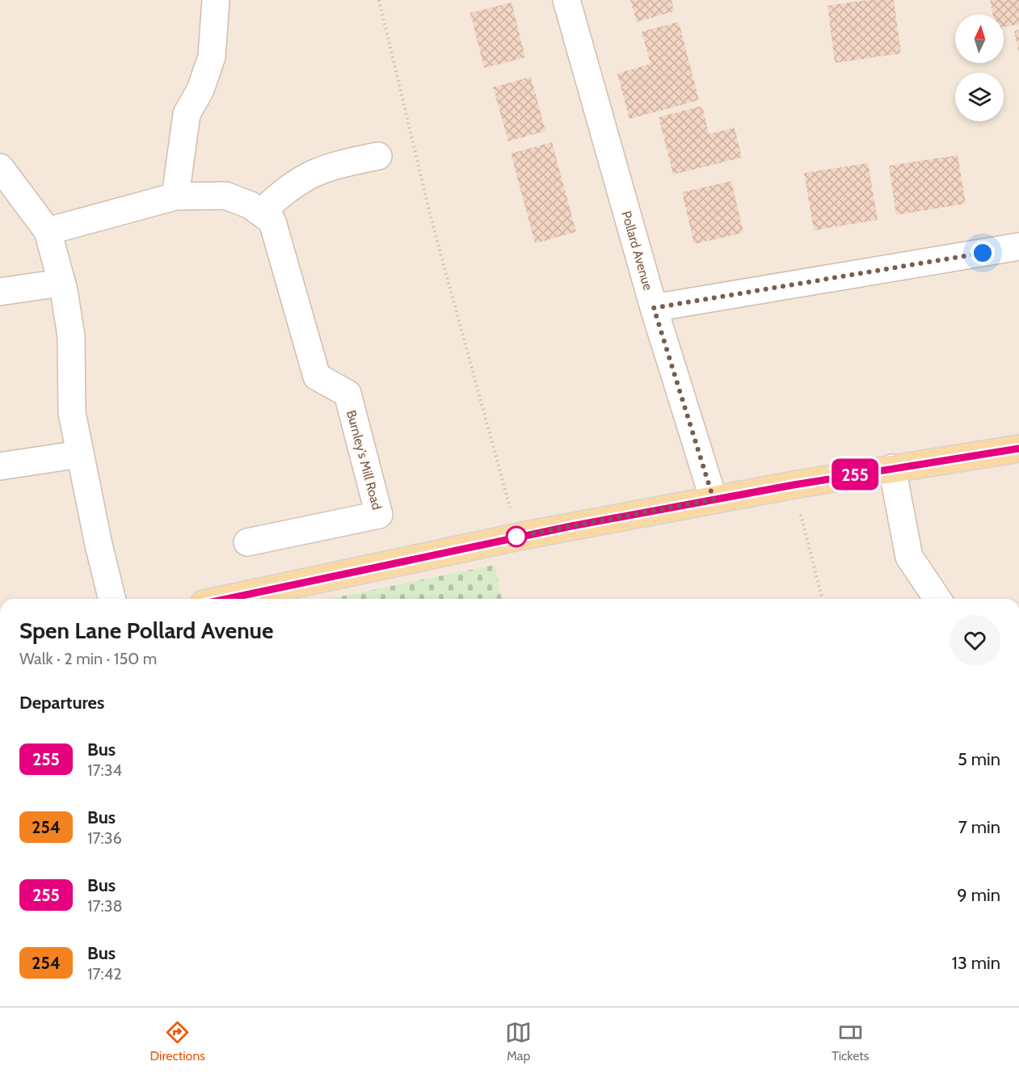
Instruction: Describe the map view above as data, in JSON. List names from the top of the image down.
{
  "streets": {
    "street": ["Pollard Avenue", "Burnley's Mill Road"]
  },
  "lines": ["bus line 255"],
  "north": "top",
  "page": {
    "on_map": "255",
    "heading": [
      ["Spen Lane Pollard Avenue", "Walk · 2 min · 150 m"],
      "Departures"
    ],
    "list": [
      {
        "mark": "255",
        "name": "Bus",
        "note": "17:34",
        "value": "5 min"
      },
      {
        "mark": "254",
        "name": "Bus",
        "note": "17:36",
        "value": "7 min"
      },
      {
        "mark": "255",
        "name": "Bus",
        "note": "17:38",
        "value": "9 min"
      },
      {
        "mark": "254",
        "name": "Bus",
        "note": "17:42",
        "value": "13 min"
      }
    ],
    "tabs": ["Directions", "Map", "Tickets"]
  }
}
